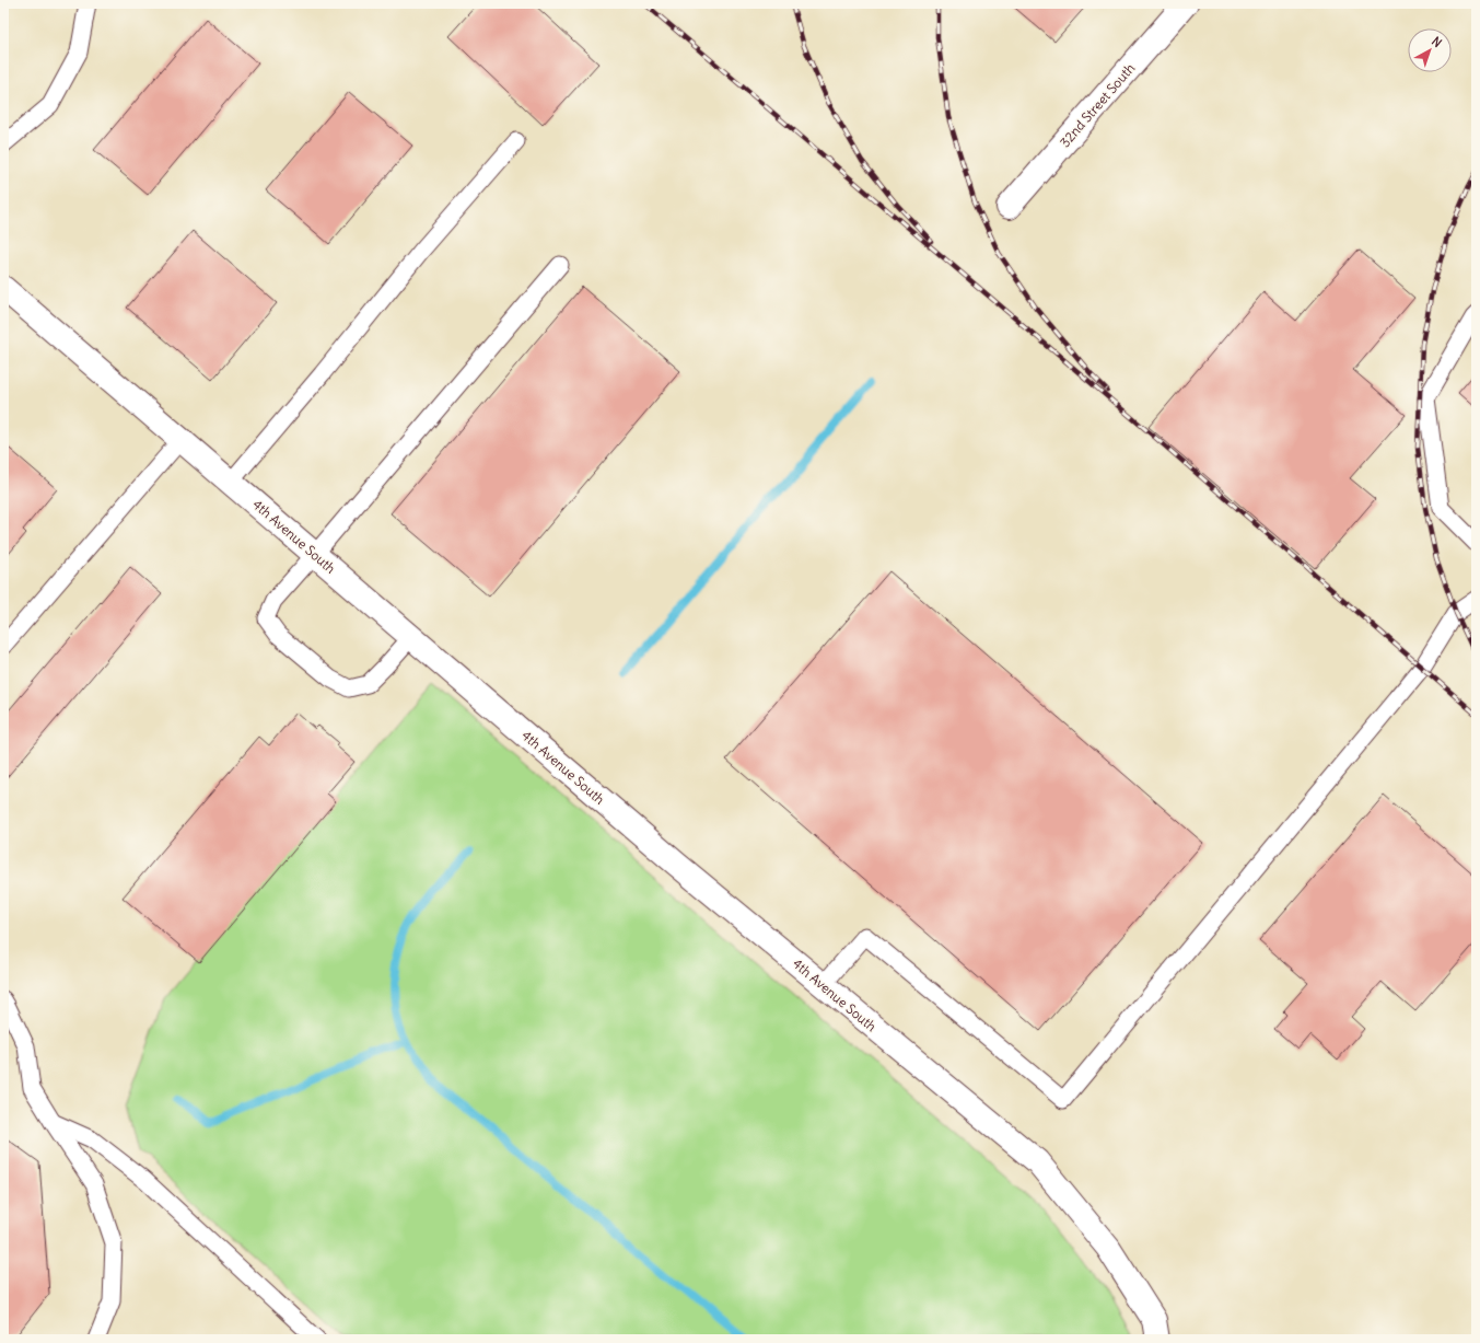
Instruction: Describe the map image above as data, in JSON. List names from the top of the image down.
{
  "streets": {
    "street": ["32nd Street South", "4th Avenue South"]
  },
  "north": "top right"
}
